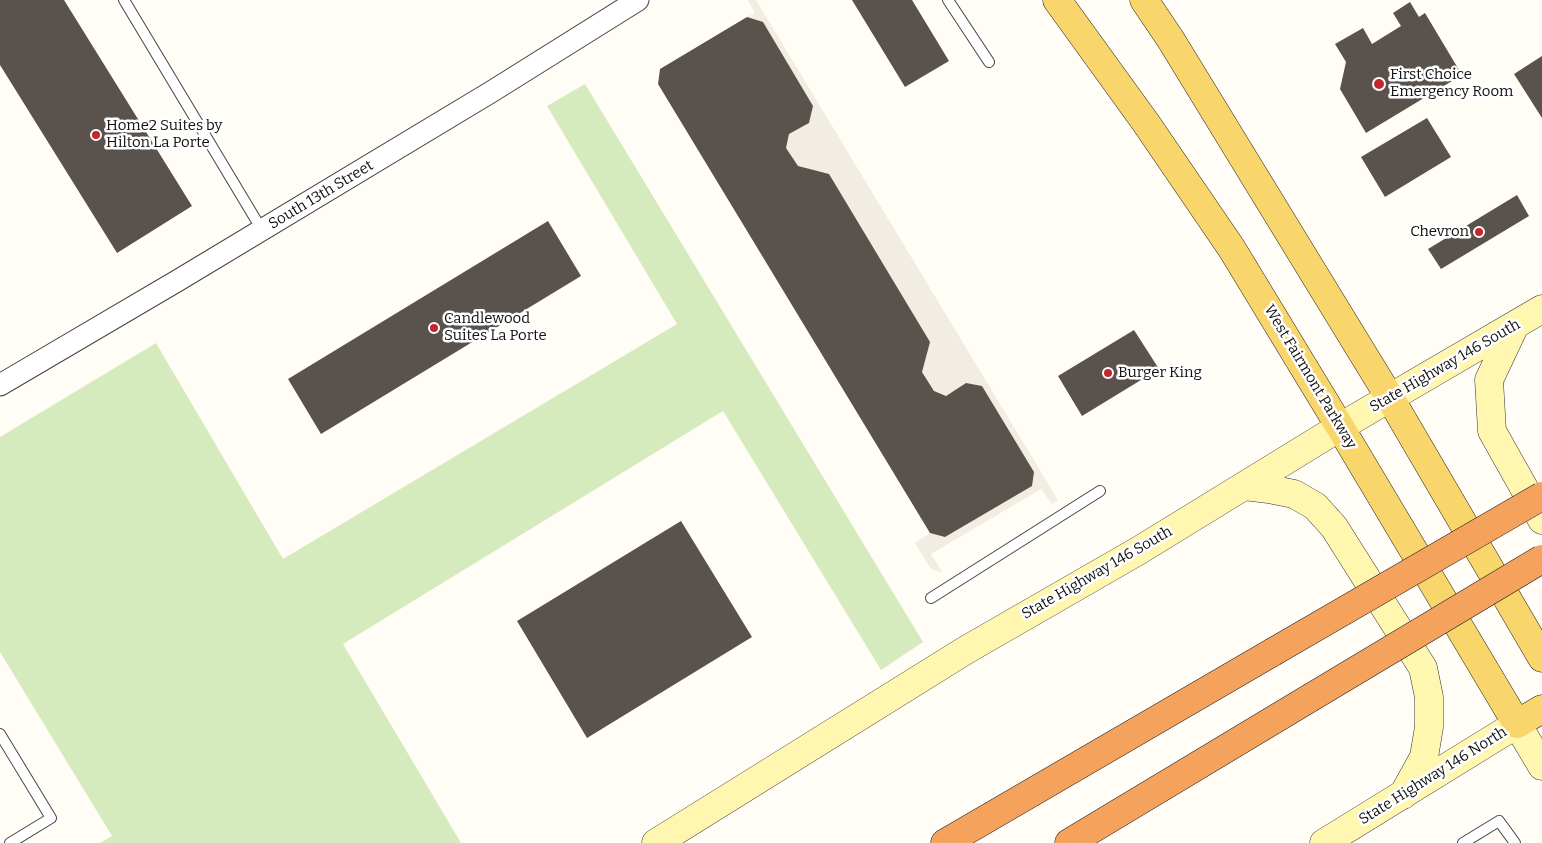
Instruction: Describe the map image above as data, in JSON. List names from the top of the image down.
{
  "streets": {
    "main road": ["State Highway 146 South", "West Fairmont Parkway", "State Highway 146 North"],
    "street": ["South 13th Street"]
  },
  "crossings": [
    ["State Highway 146 South", "West Fairmont Parkway"],
    ["West Fairmont Parkway", "State Highway 146 North"]
  ],
  "places": [
    "First Choice Emergency Room",
    "Home2 Suites by Hilton La Porte",
    "Chevron",
    "Candlewood Suites La Porte",
    "Burger King"
  ]
}
